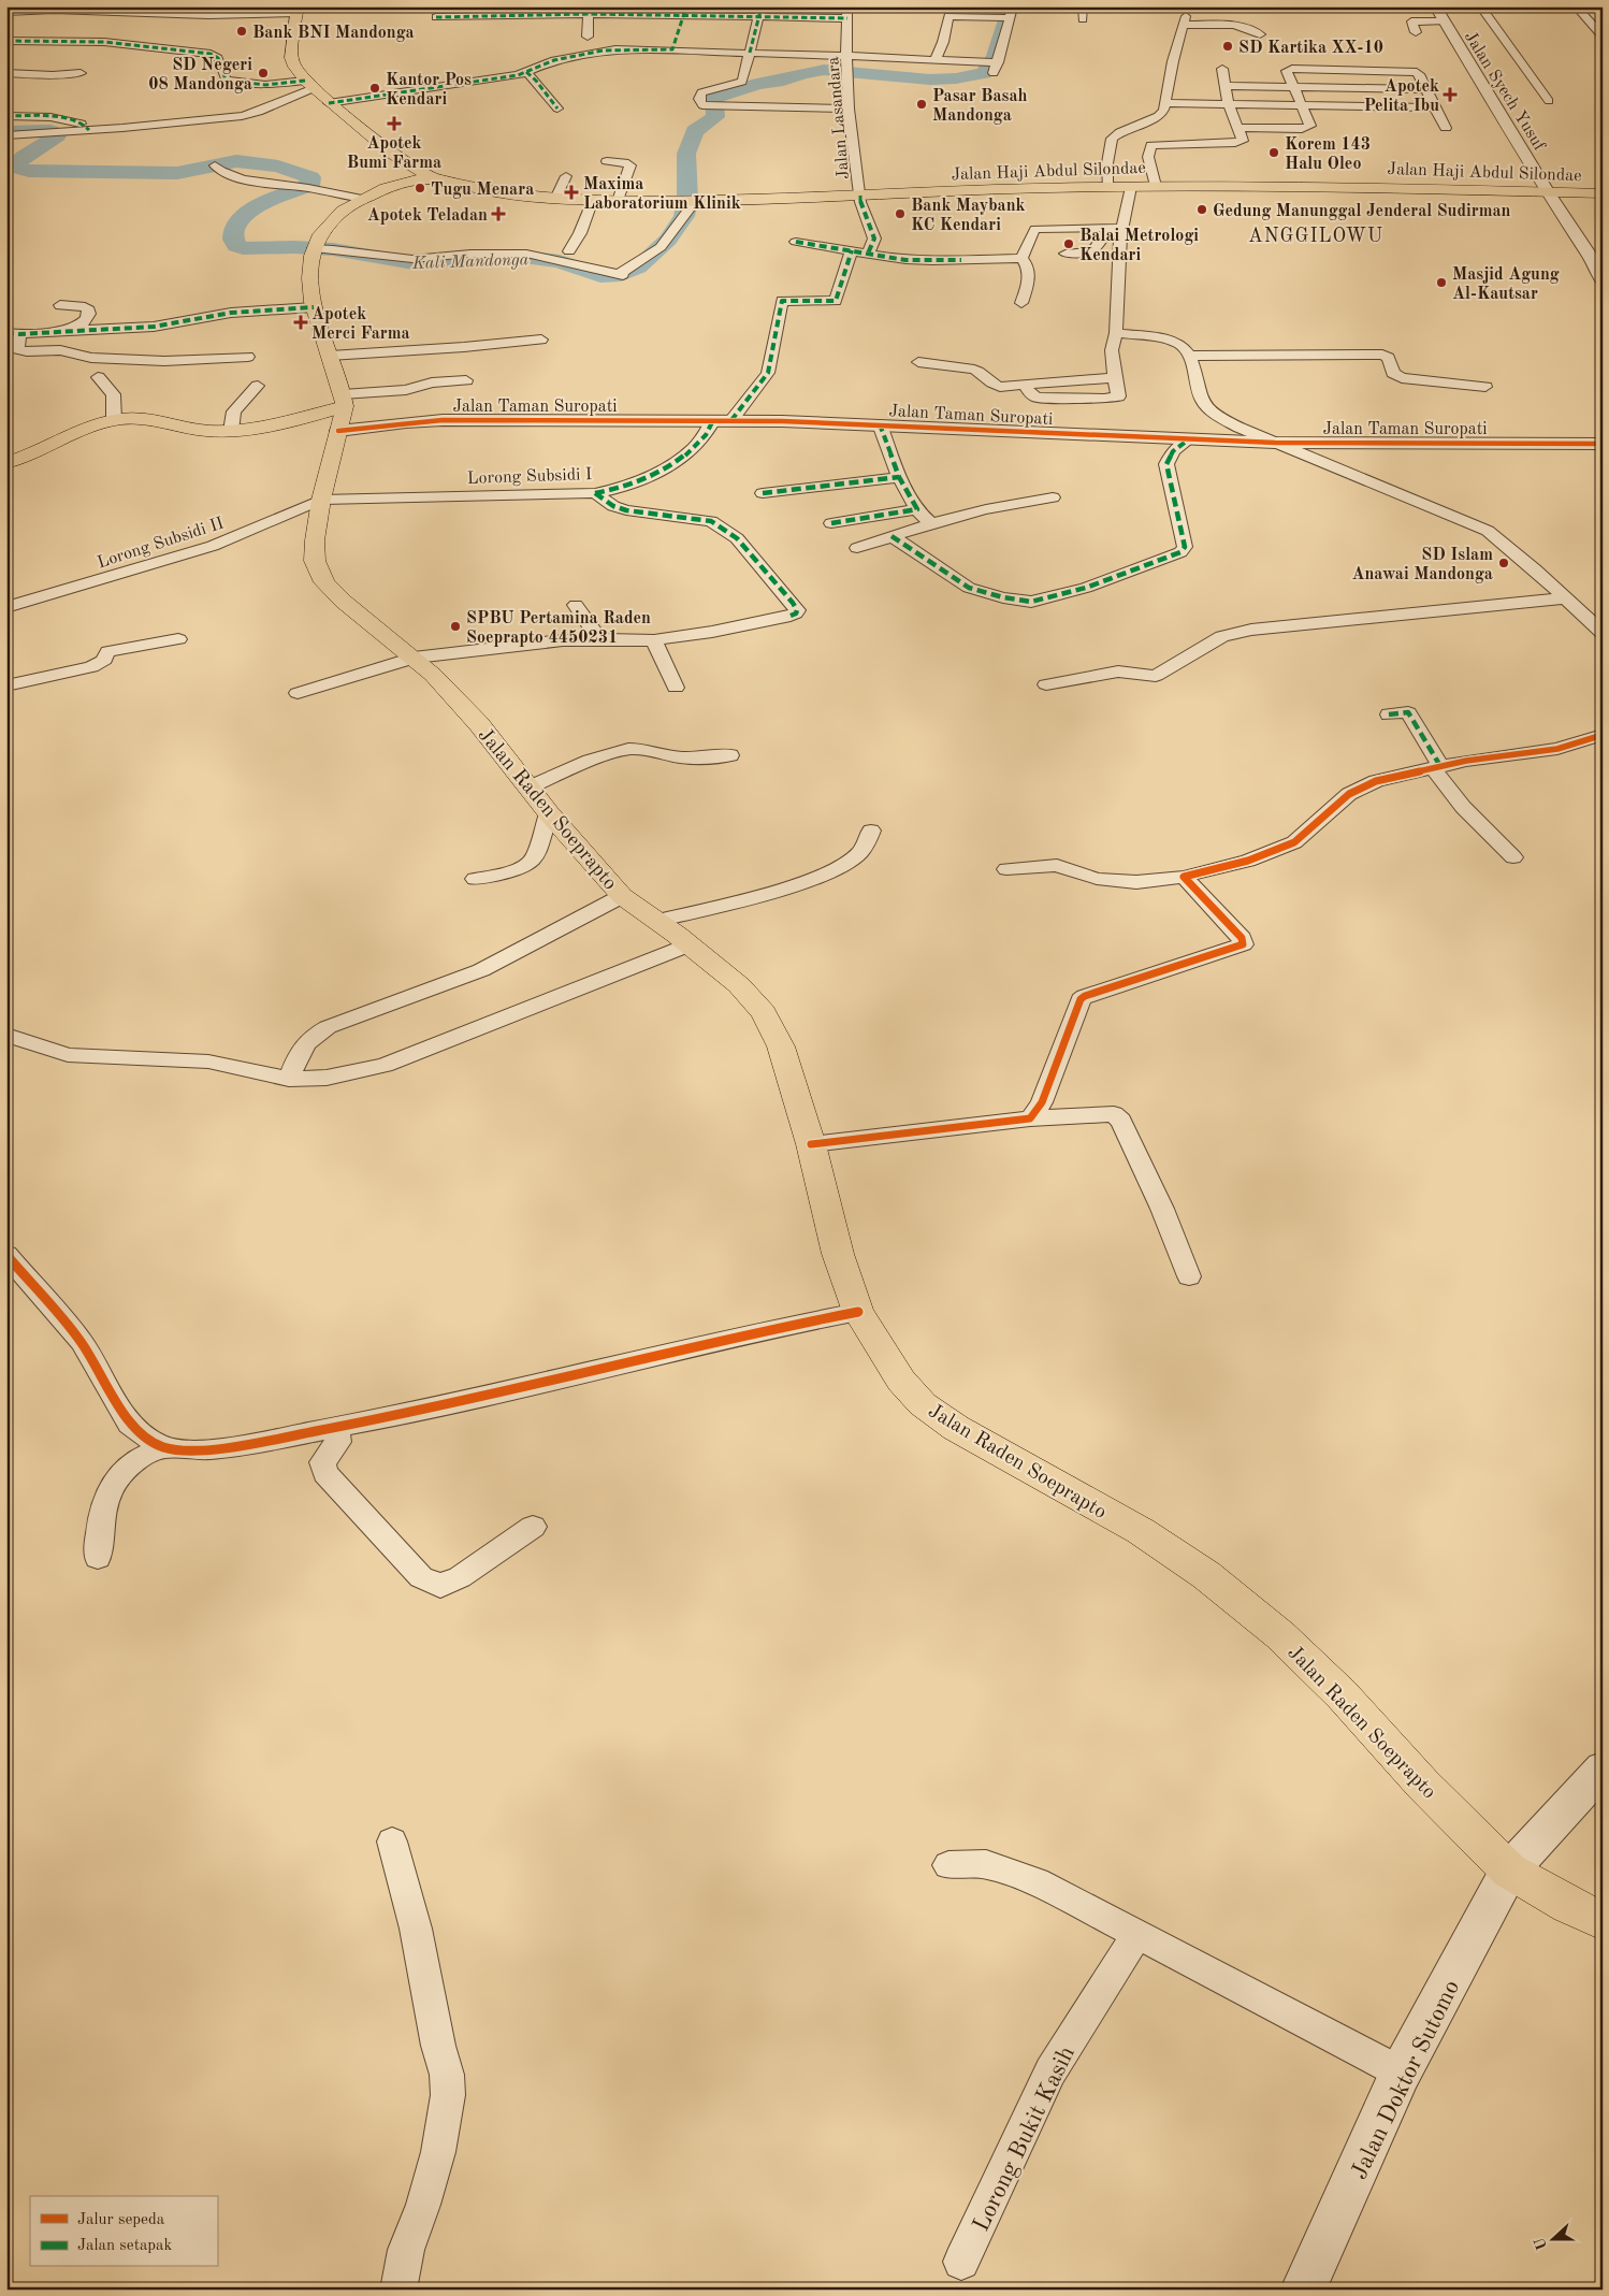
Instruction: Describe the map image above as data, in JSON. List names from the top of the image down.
{
  "streets": {
    "main road": ["Jalan Haji Abdul Silondae", "Jalan Raden Soeprapto"],
    "street": [
      "Jalan Syech Yusuf",
      "Jalan Lasandara",
      "Jalan Taman Suropati",
      "Lorong Subsidi I",
      "Lorong Subsidi II",
      "Jalan Doktor Sutomo",
      "Lorong Bukit Kasih"
    ]
  },
  "crossings": [
    ["Jalan Syech Yusuf", "Jalan Haji Abdul Silondae"],
    ["Jalan Lasandara", "Jalan Haji Abdul Silondae"],
    ["Jalan Taman Suropati", "Lorong Subsidi I"],
    ["Jalan Taman Suropati", "Jalan Raden Soeprapto"],
    ["Lorong Subsidi I", "Lorong Subsidi II"],
    ["Lorong Subsidi I", "Jalan Raden Soeprapto"],
    ["Lorong Subsidi II", "Jalan Raden Soeprapto"],
    ["Jalan Raden Soeprapto", "Jalan Doktor Sutomo"]
  ],
  "districts": ["ANGGILOWU"],
  "water": ["Kali Mandonga"],
  "places": {
    "other": [
      "Bank BNI Mandonga",
      "SD Kartika XX-10",
      "SD Negeri 08 Mandonga",
      "Kantor Pos Kendari",
      "Pasar Basah Mandonga",
      "Korem 143 Halu Oleo",
      "Tugu Menara",
      "Gedung Manunggal Jenderal Sudirman",
      "Bank Maybank KC Kendari",
      "Balai Metrologi Kendari",
      "Masjid Agung Al-Kautsar",
      "SD Islam Anawai Mandonga",
      "SPBU Pertamina Raden Soeprapto 4450231"
    ],
    "health": [
      "Apotek Pelita Ibu",
      "Apotek Bumi Farma",
      "Maxima Laboratorium Klinik",
      "Apotek Teladan",
      "Apotek Merci Farma"
    ]
  },
  "legend": ["Jalur sepeda", "Jalan setapak"],
  "north": "left"
}
